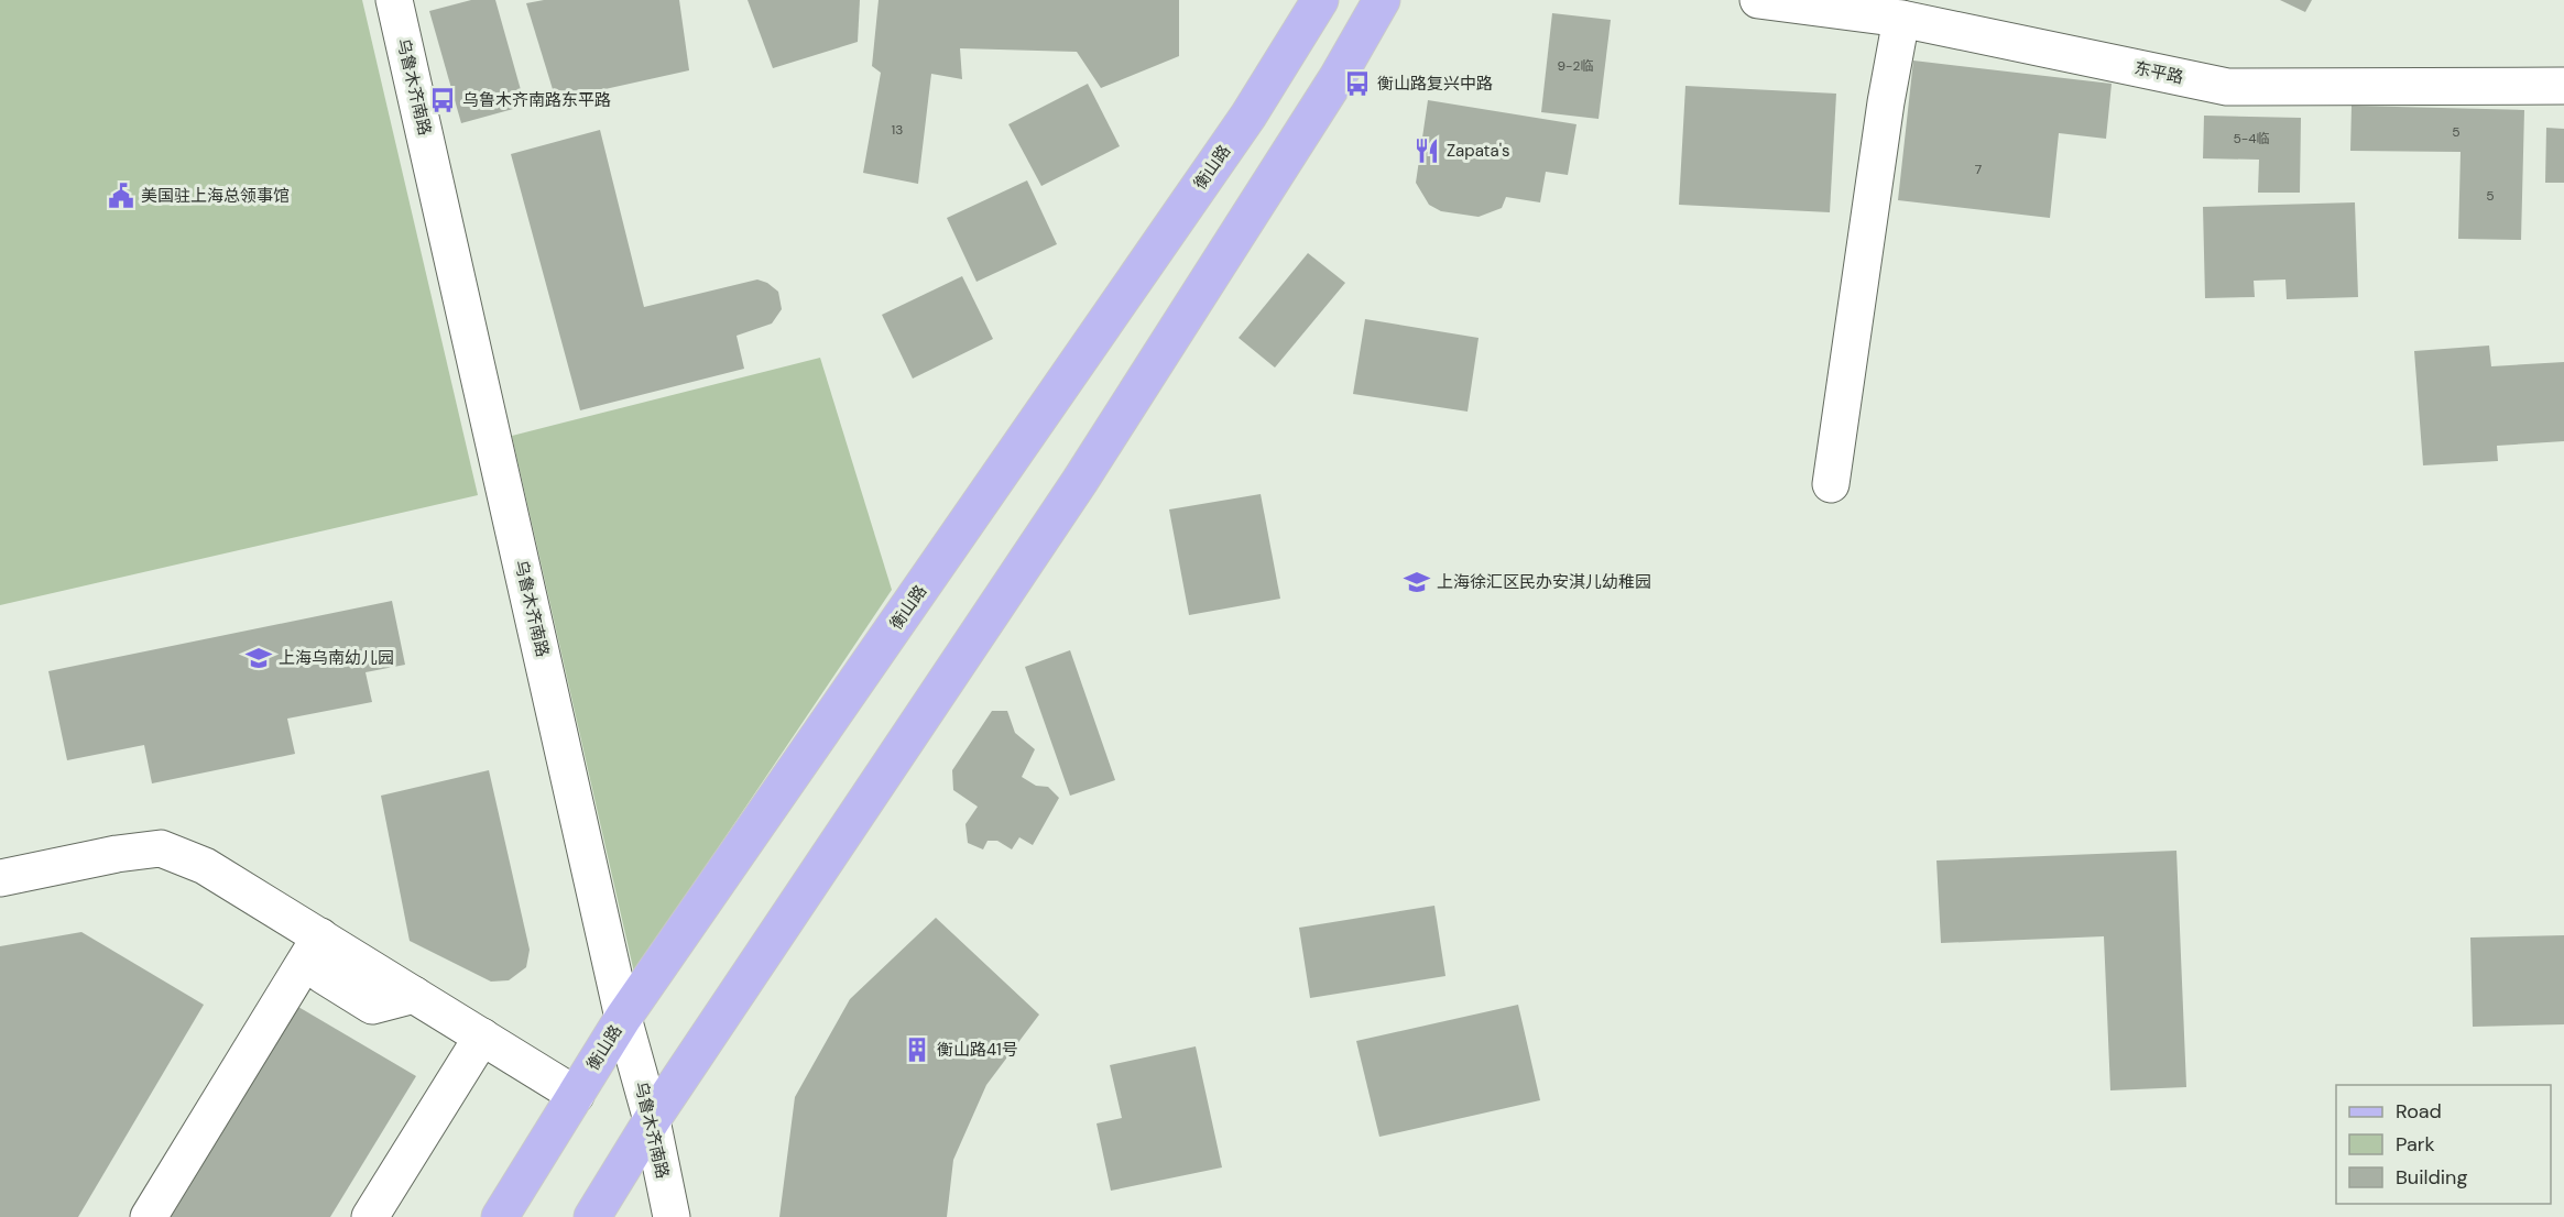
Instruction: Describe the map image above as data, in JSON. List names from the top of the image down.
{
  "streets": {
    "main road": ["衡山路"],
    "street": ["东平路", "乌鲁木齐南路"]
  },
  "crossings": [
    ["乌鲁木齐南路", "衡山路"]
  ],
  "places": {
    "bus stop": ["衡山路复兴中路", "乌鲁木齐南路东平路"],
    "restaurant": ["Zapata's"],
    "public building": ["美国驻上海总领事馆"],
    "school or university": ["上海徐汇区民办安淇儿幼稚园", "上海乌南幼儿园"],
    "building": ["衡山路41号"]
  },
  "house_numbers": [
    "9-2临",
    "13",
    "5",
    "5-4临",
    "7",
    "5"
  ],
  "legend": ["Road", "Park", "Building"]
}
